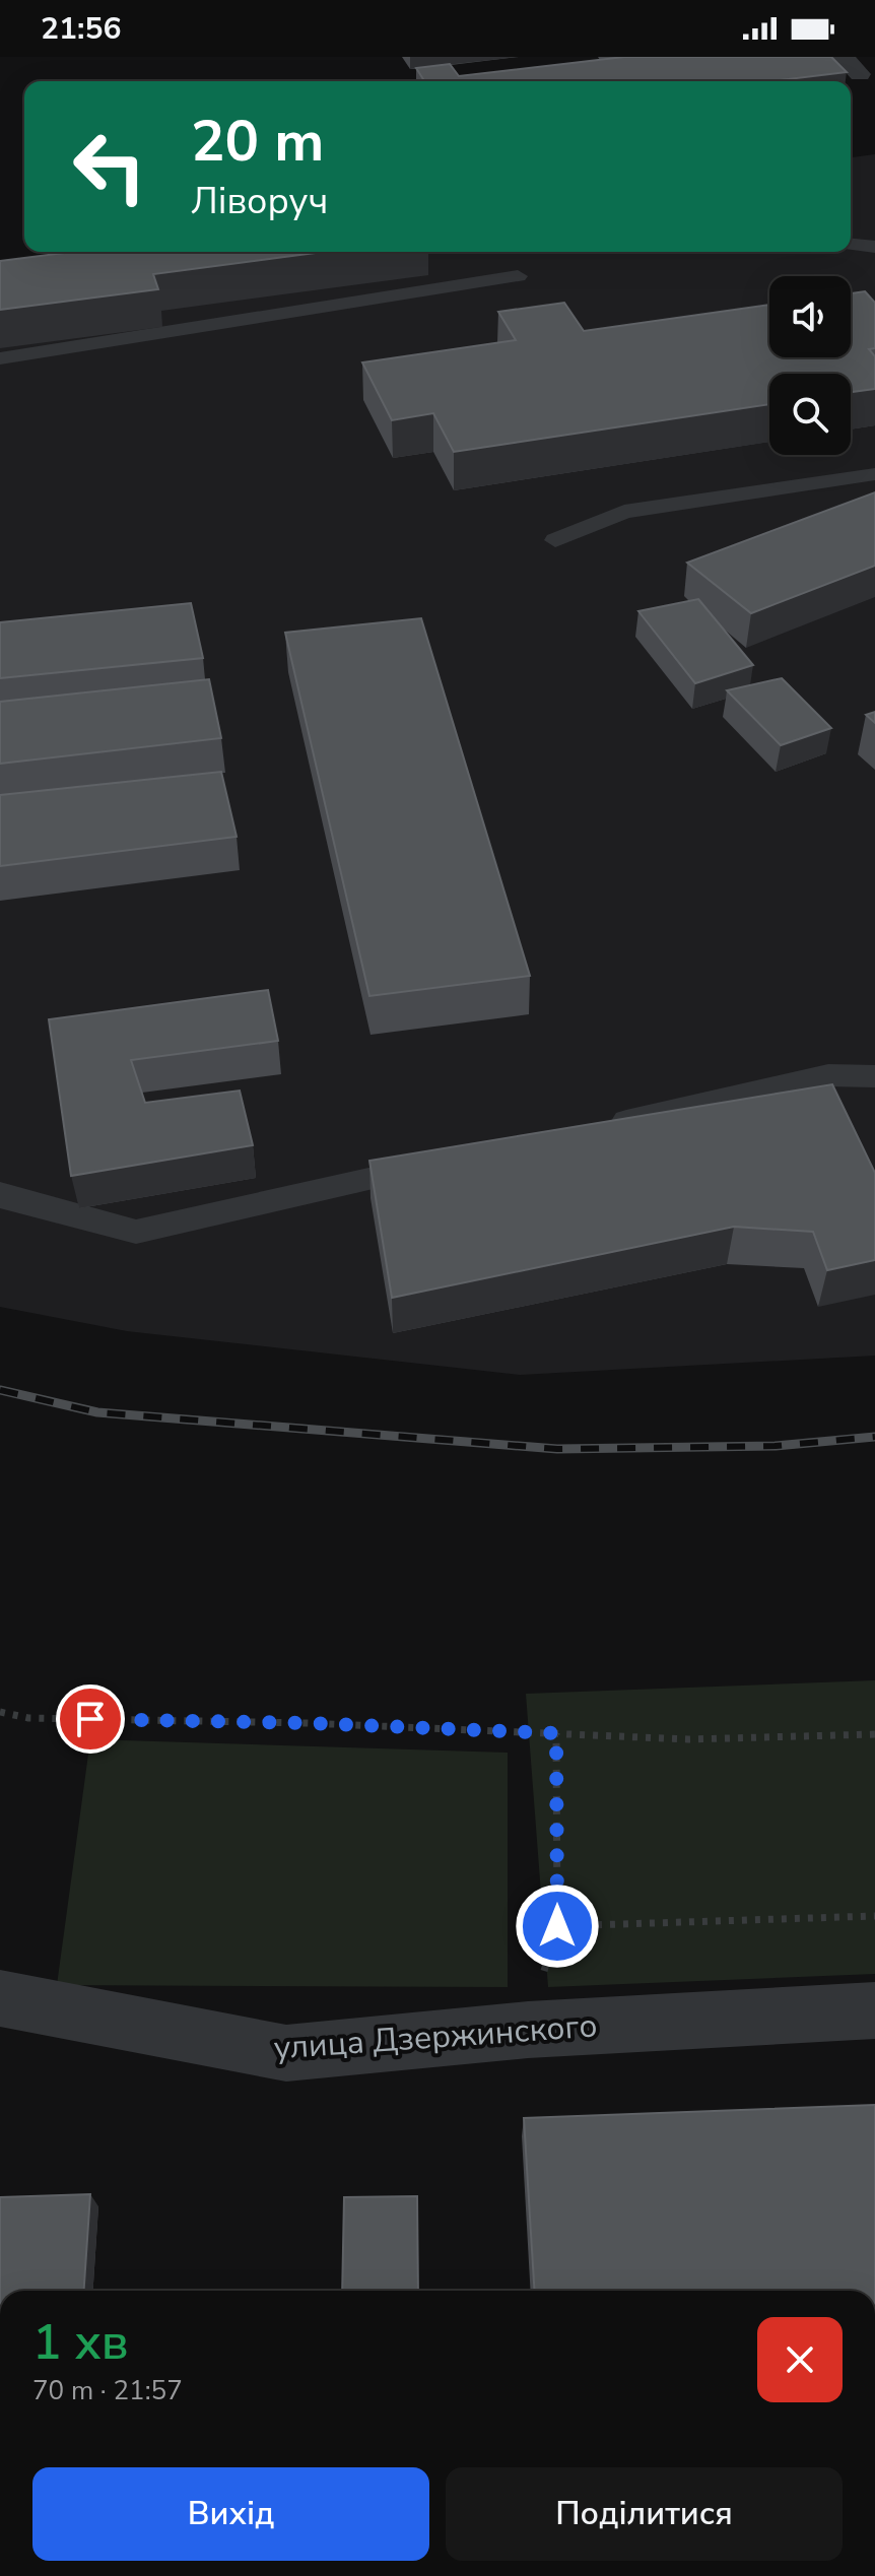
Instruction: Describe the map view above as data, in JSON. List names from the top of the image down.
{
  "streets": {
    "street": ["улица Дзержинского"]
  },
  "page": {
    "status": "21:56",
    "turn": ["20 m", "Ліворуч"],
    "heading": ["1 хв", "70 m · 21:57"],
    "buttons": ["Вихід", "Поділитися"]
  }
}
